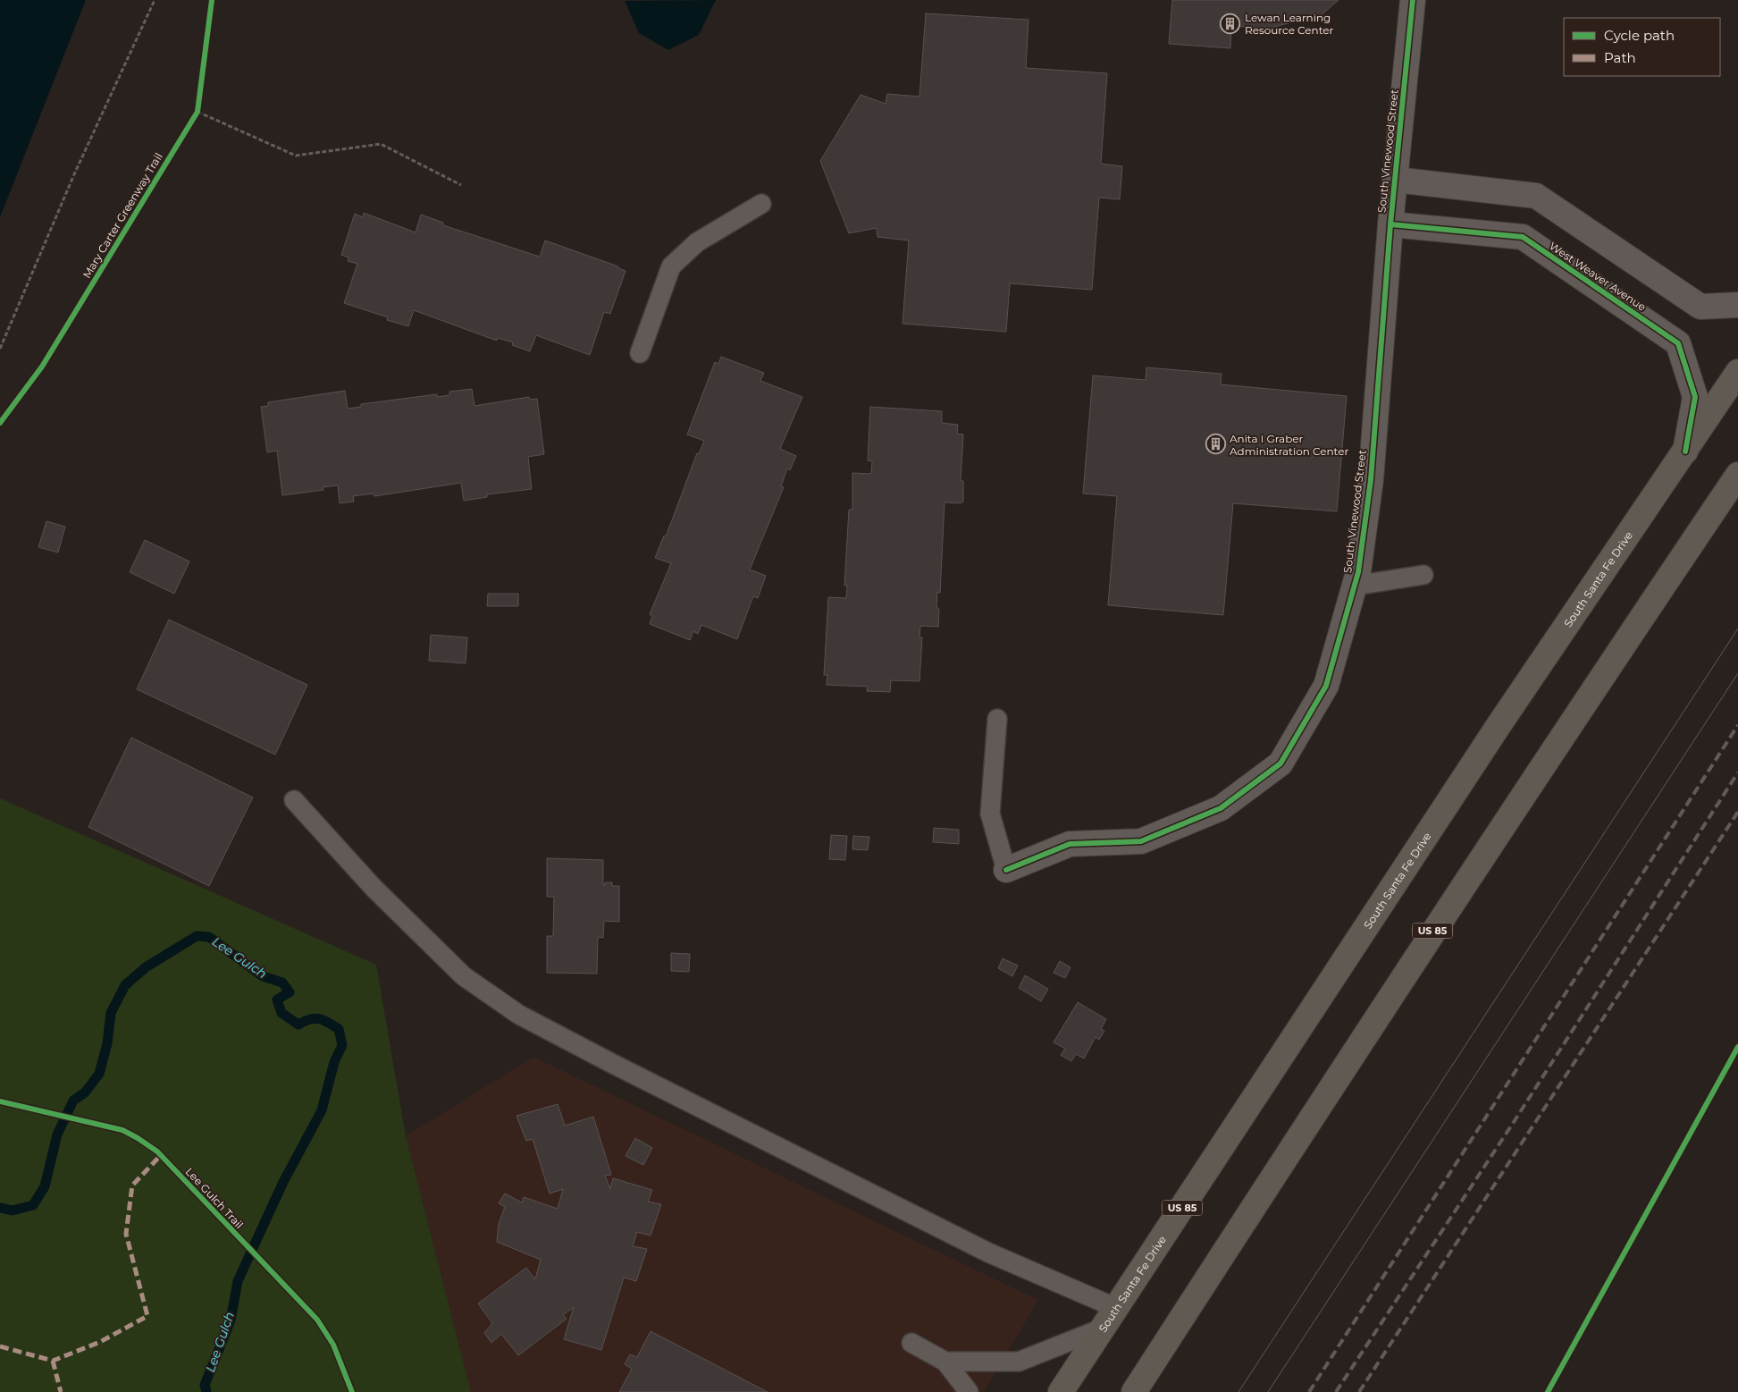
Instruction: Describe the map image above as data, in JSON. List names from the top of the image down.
{
  "streets": {
    "highway": ["South Santa Fe Drive", "US 85"],
    "street": ["South Vinewood Street", "West Weaver Avenue"],
    "cycle path": ["Mary Carter Greenway Trail", "Lee Gulch Trail"]
  },
  "crossings": [
    ["South Vinewood Street", "West Weaver Avenue"],
    ["West Weaver Avenue", "South Santa Fe Drive"]
  ],
  "water": ["Lee Gulch"],
  "places": {
    "building": ["Lewan Learning Resource Center", "Anita I Graber Administration Center"]
  },
  "legend": ["Cycle path", "Path"]
}
